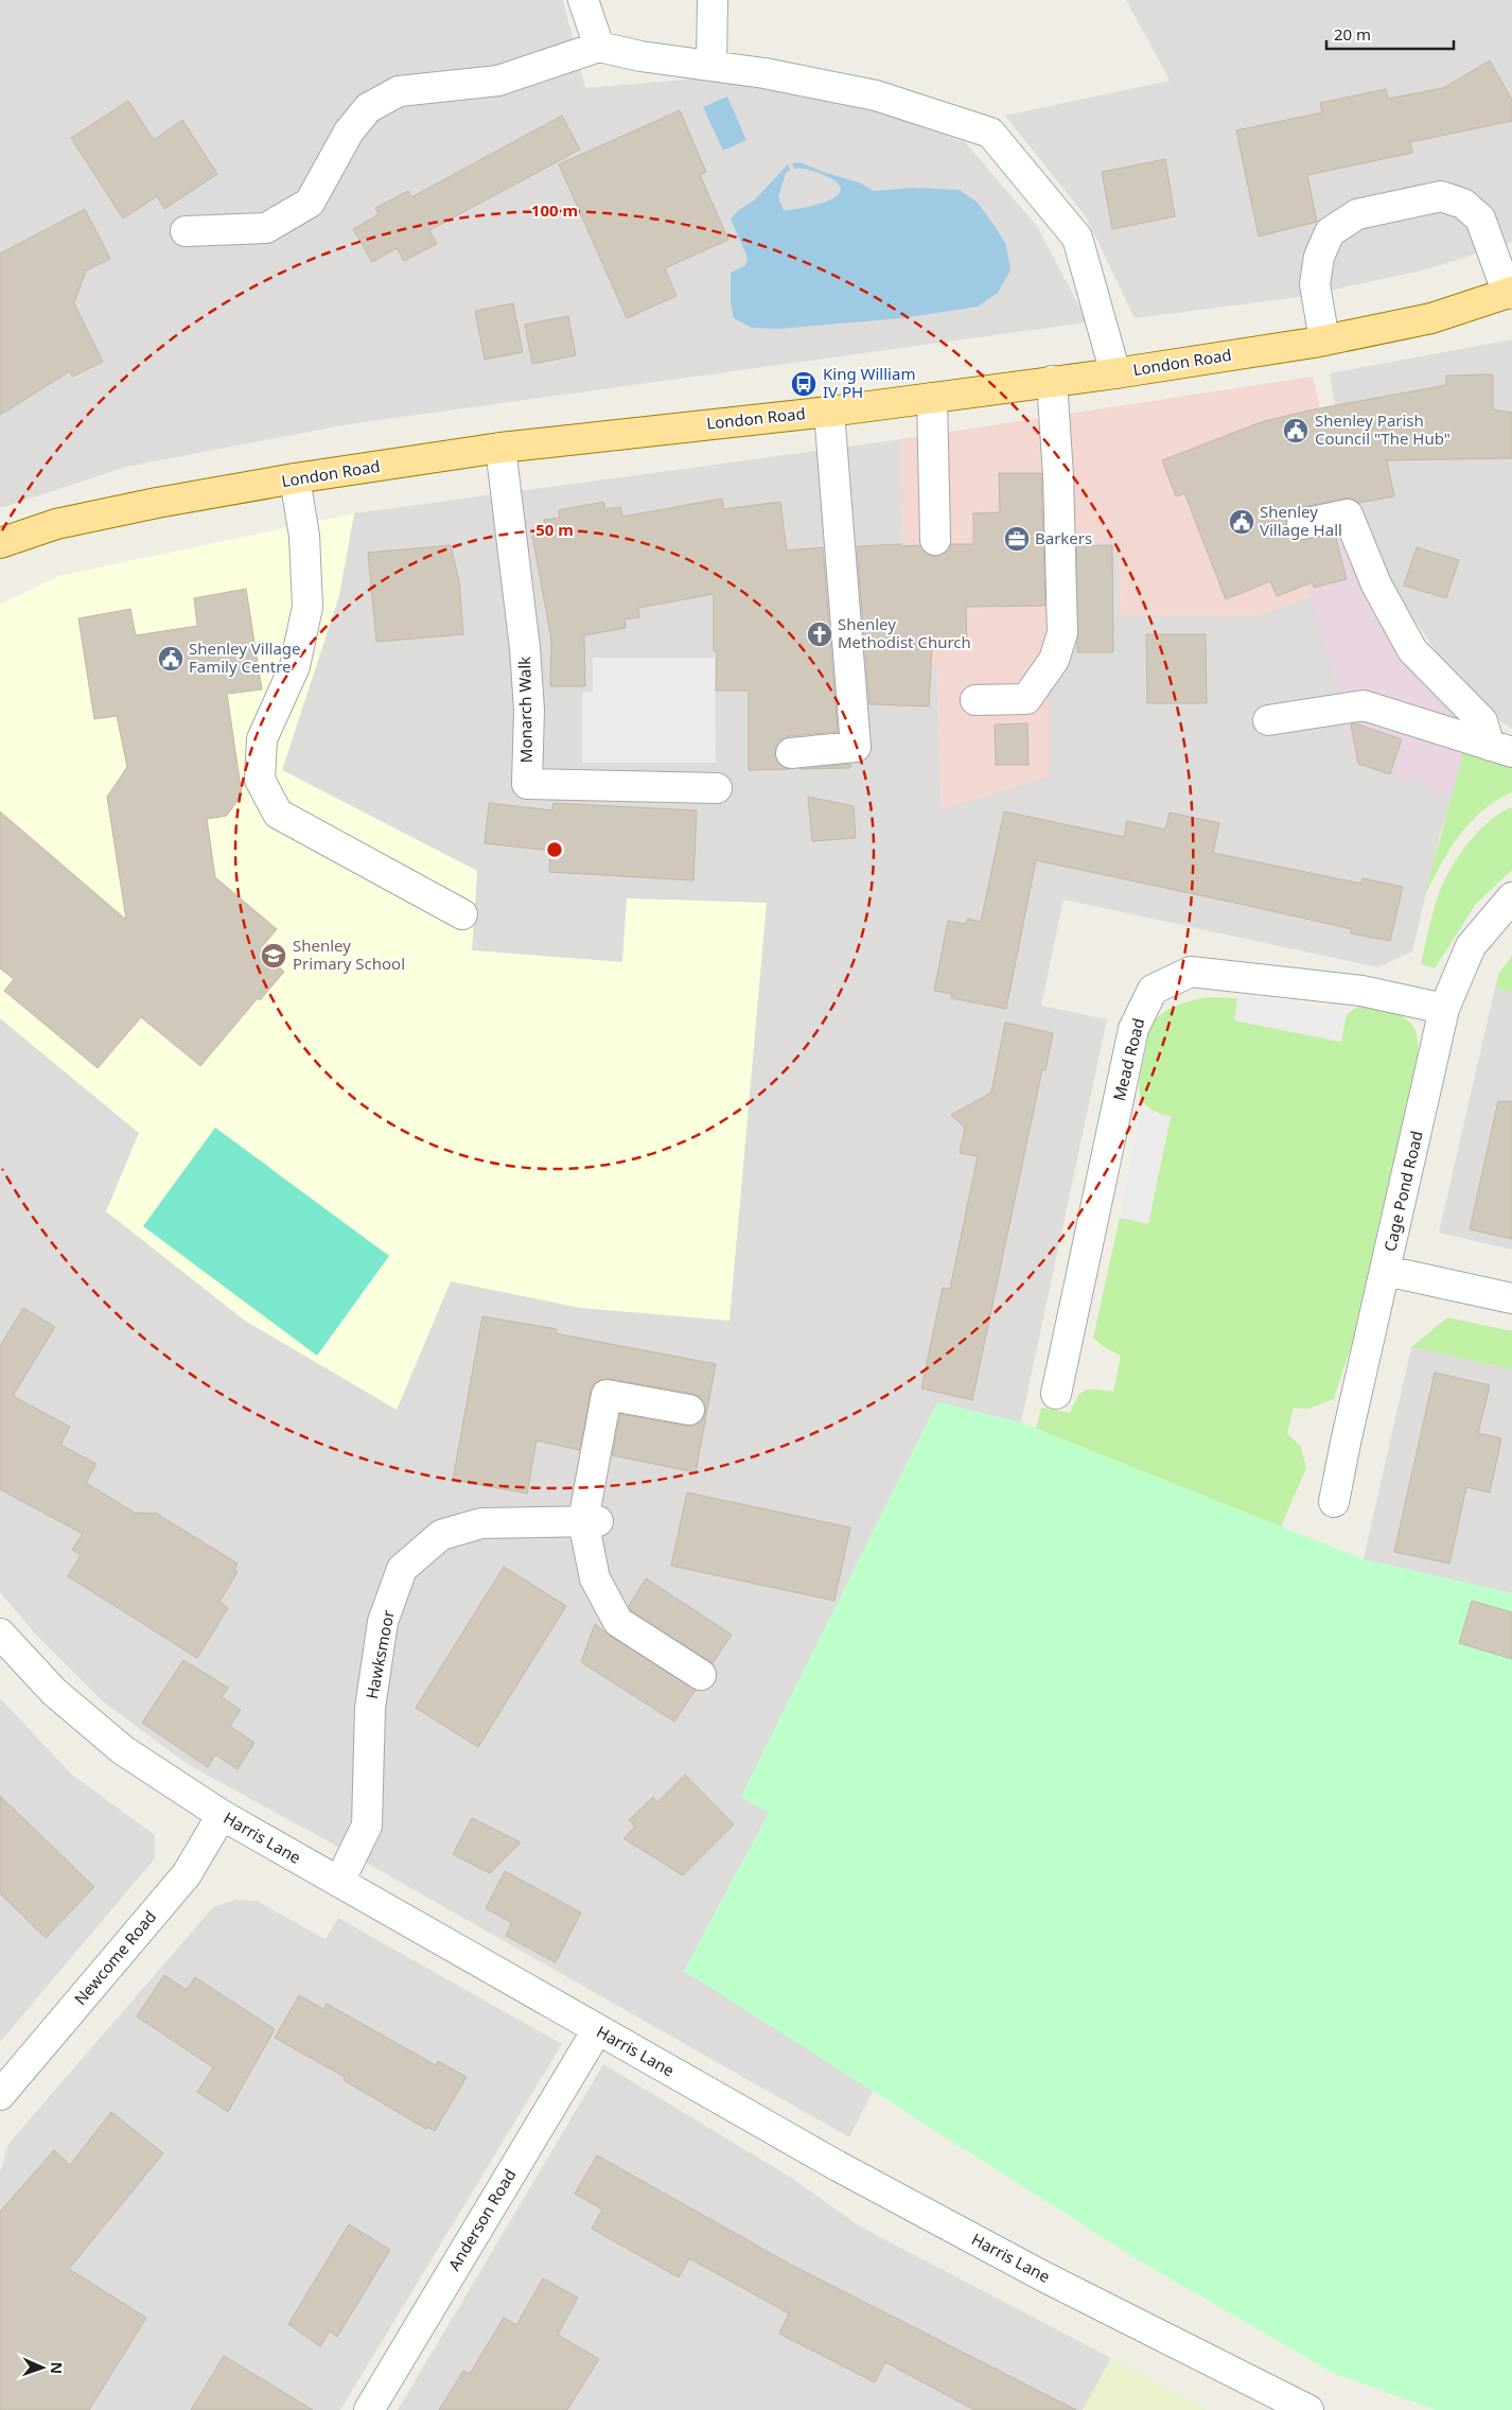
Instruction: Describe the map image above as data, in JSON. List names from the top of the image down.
{
  "streets": {
    "main road": ["London Road"],
    "street": [
      "Monarch Walk",
      "Mead Road",
      "Cage Pond Road",
      "Hawksmoor",
      "Harris Lane",
      "Newcome Road",
      "Anderson Road"
    ]
  },
  "crossings": [
    ["London Road", "Monarch Walk"],
    ["Mead Road", "Cage Pond Road"],
    ["Hawksmoor", "Harris Lane"],
    ["Harris Lane", "Newcome Road"],
    ["Harris Lane", "Anderson Road"]
  ],
  "places": {
    "bus stop": ["King William IV PH"],
    "public building": ["Shenley Parish Council \"The Hub\"", "Shenley Village Hall", "Shenley Village Family Centre"],
    "office": ["Barkers"],
    "church": ["Shenley Methodist Church"],
    "school or university": ["Shenley Primary School"]
  },
  "scale_bar": "20 m",
  "north": "right",
  "rings": ["100 m", "50 m"]
}
